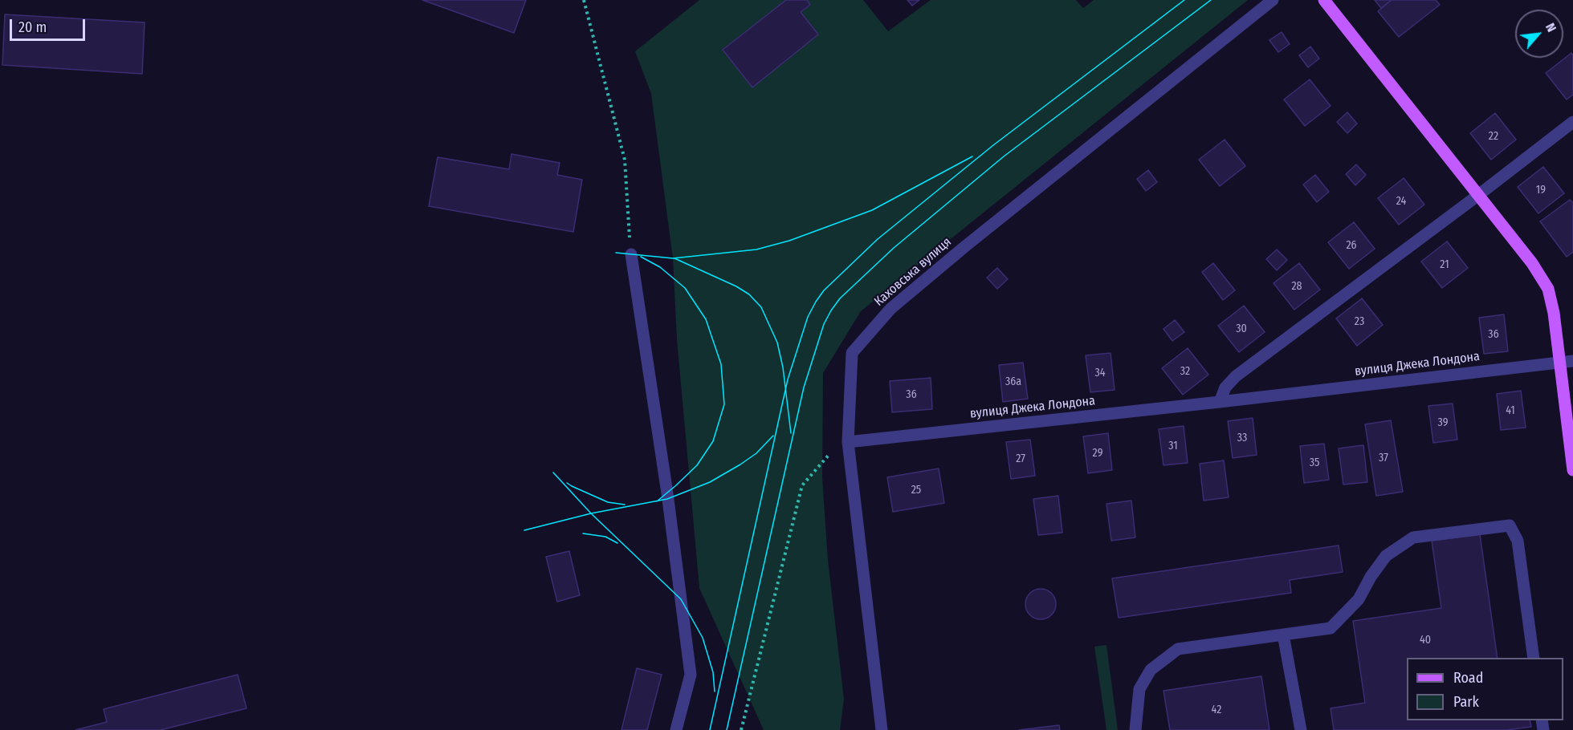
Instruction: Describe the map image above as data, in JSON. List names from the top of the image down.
{
  "streets": {
    "street": ["Каховська вулиця", "вулиця Джека Лондона"]
  },
  "crossings": [
    ["Каховська вулиця", "вулиця Джека Лондона"]
  ],
  "house_numbers": [
    "22",
    "19",
    "24",
    "26",
    "21",
    "28",
    "23",
    "30",
    "36",
    "32",
    "34",
    "36а",
    "36",
    "41",
    "39",
    "33",
    "31",
    "29",
    "37",
    "27",
    "35",
    "25",
    "40",
    "42"
  ],
  "legend": ["Road", "Park"],
  "scale_bar": "20 m",
  "north": "top right"
}
